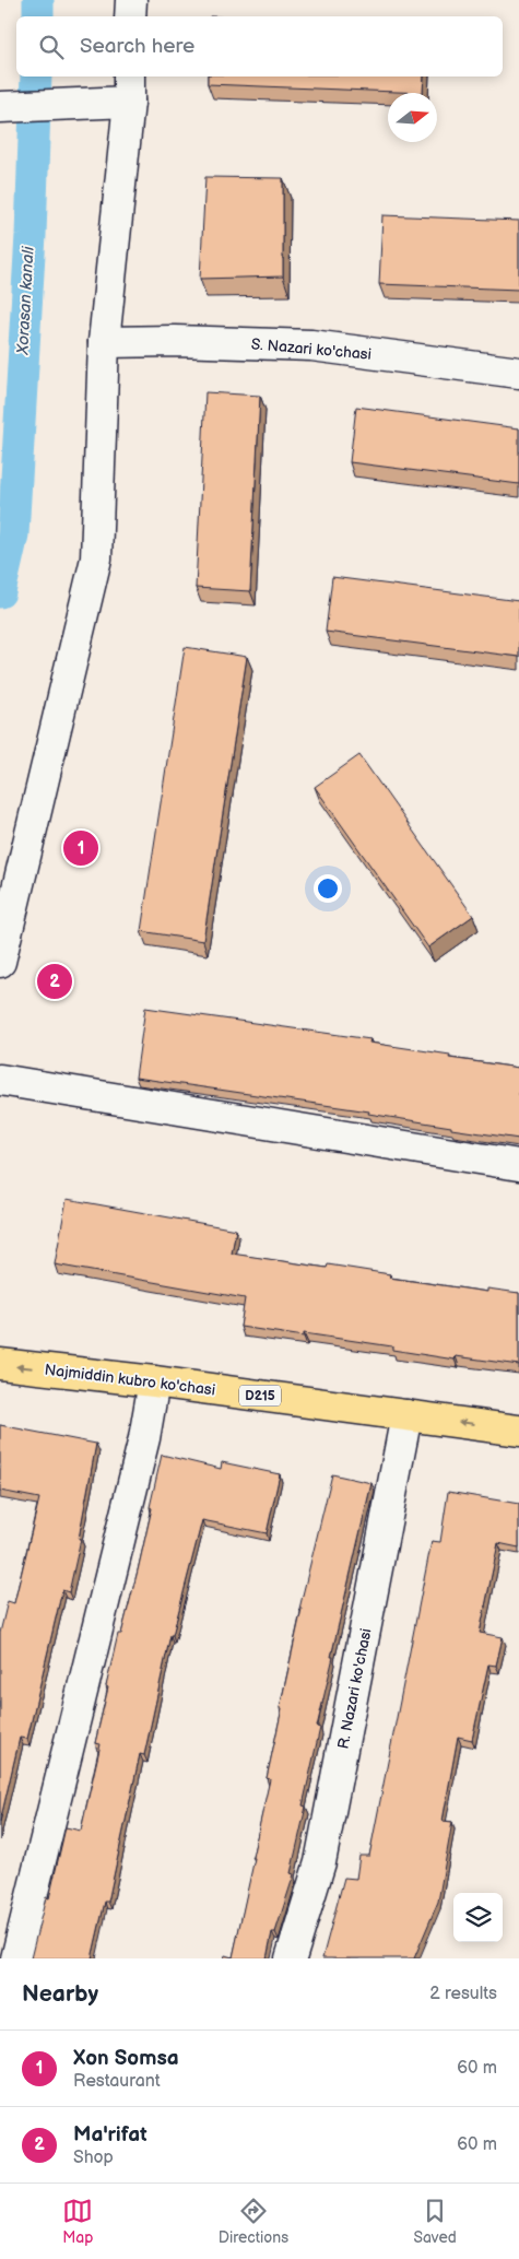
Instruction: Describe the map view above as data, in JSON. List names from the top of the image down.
{
  "streets": {
    "main road": ["Najmiddin kubro ko'chasi", "D215"],
    "street": ["S. Nazari ko'chasi", "R. Nazari ko'chasi"]
  },
  "crossings": [
    ["Najmiddin kubro ko'chasi", "R. Nazari ko'chasi"]
  ],
  "one_way": ["Najmiddin kubro ko'chasi"],
  "water": ["Xorasan kanali"],
  "north": "right",
  "page": {
    "search": "Search here",
    "pins": ["1", "2"],
    "heading": ["Nearby", "2 results"],
    "list": [
      {
        "mark": "1",
        "name": "Xon Somsa",
        "note": "Restaurant",
        "value": "60 m"
      },
      {
        "mark": "2",
        "name": "Ma'rifat",
        "note": "Shop",
        "value": "60 m"
      }
    ],
    "nav": ["Map", "Directions", "Saved"]
  }
}
